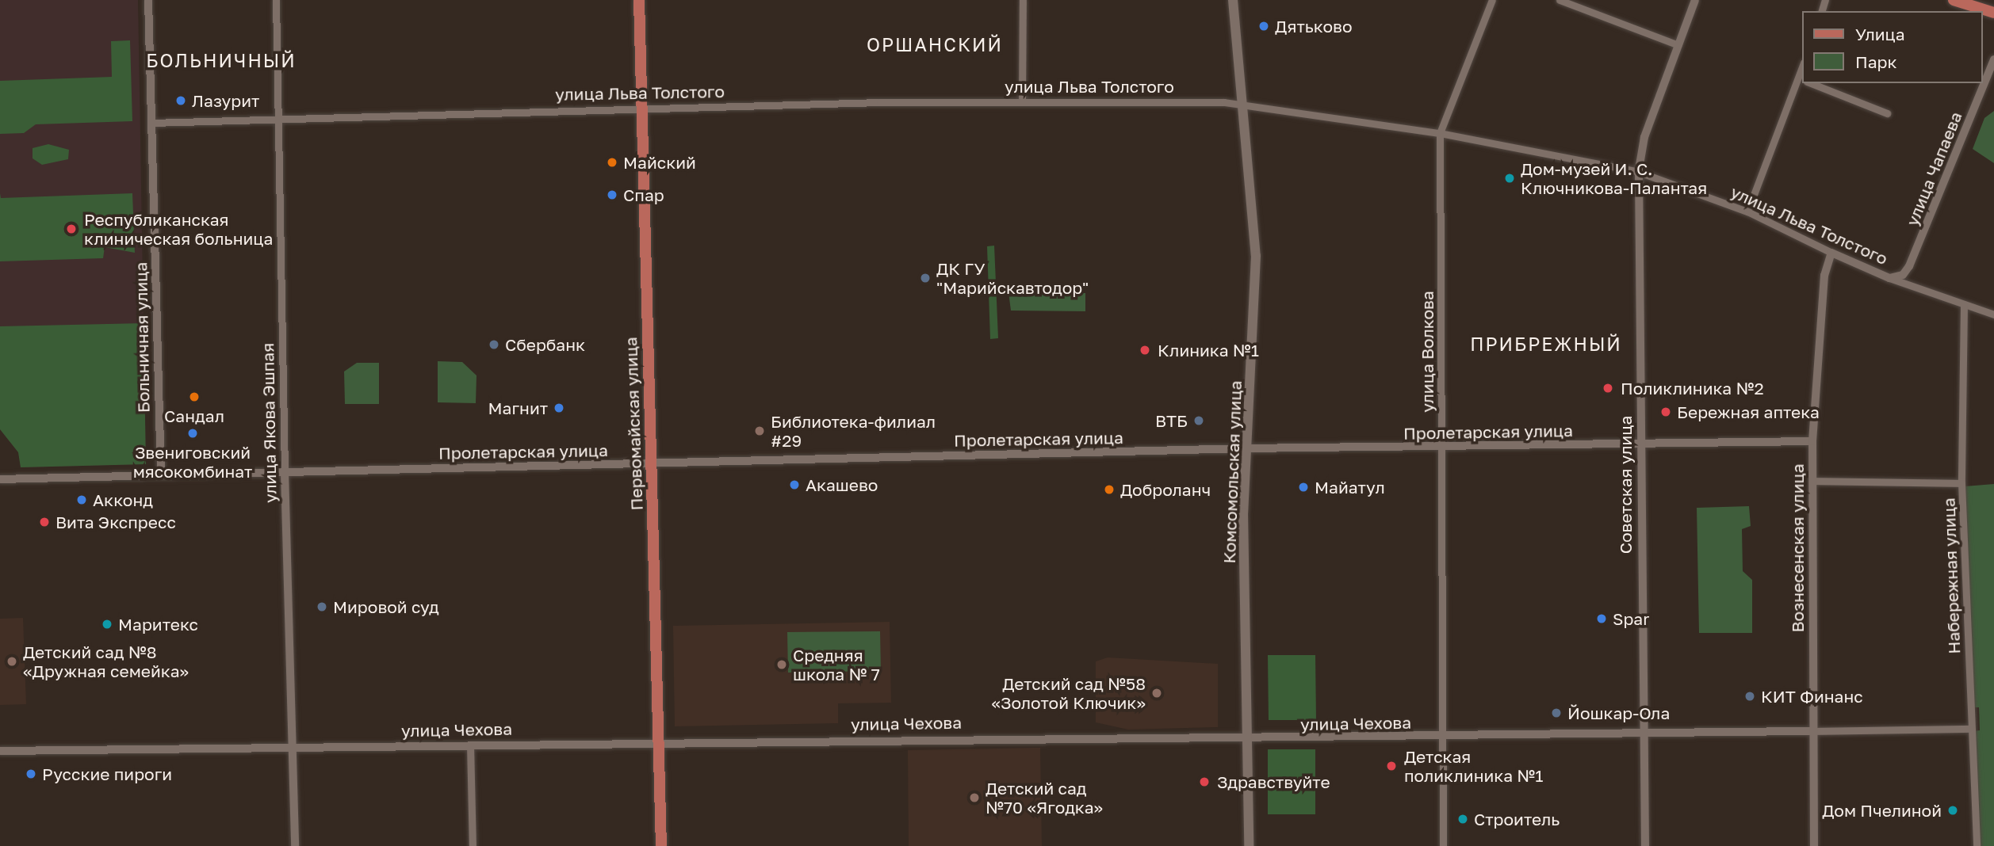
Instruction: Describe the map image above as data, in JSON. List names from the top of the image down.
{
  "streets": {
    "main road": ["Первомайская улица", "Комсомольская улица"],
    "street": [
      "улица Льва Толстого",
      "улица Чапаева",
      "Больничная улица",
      "улица Волкова",
      "улица Якова Эшпая",
      "Пролетарская улица",
      "Советская улица",
      "Вознесенская улица",
      "Набережная улица",
      "улица Чехова"
    ]
  },
  "crossings": [
    ["улица Льва Толстого", "улица Чапаева"],
    ["улица Льва Толстого", "Больничная улица"],
    ["улица Льва Толстого", "улица Волкова"],
    ["улица Льва Толстого", "улица Якова Эшпая"],
    ["улица Льва Толстого", "Первомайская улица"],
    ["улица Льва Толстого", "Комсомольская улица"],
    ["улица Льва Толстого", "Советская улица"],
    ["улица Льва Толстого", "Вознесенская улица"],
    ["улица Льва Толстого", "Набережная улица"],
    ["Больничная улица", "Пролетарская улица"],
    ["улица Волкова", "Пролетарская улица"],
    ["улица Волкова", "улица Чехова"],
    ["улица Якова Эшпая", "Пролетарская улица"],
    ["улица Якова Эшпая", "улица Чехова"],
    ["Первомайская улица", "Пролетарская улица"],
    ["Первомайская улица", "улица Чехова"],
    ["Пролетарская улица", "Комсомольская улица"],
    ["Пролетарская улица", "Советская улица"],
    ["Пролетарская улица", "Вознесенская улица"],
    ["Комсомольская улица", "улица Чехова"],
    ["Советская улица", "улица Чехова"],
    ["Вознесенская улица", "улица Чехова"]
  ],
  "districts": ["ОРШАНСКИЙ", "БОЛЬНИЧНЫЙ", "ПРИБРЕЖНЫЙ"],
  "places": [
    "Дятьково",
    "Лазурит",
    "Майский",
    "Дом-музей И. С. Ключникова-Палантая",
    "Спар",
    "Республиканская клиническая больница",
    "ДК ГУ \"Марийскавтодор\"",
    "Сбербанк",
    "Клиника №1",
    "Поликлиника №2",
    "Сандал",
    "Магнит",
    "Бережная аптека",
    "ВТБ",
    "Библиотека-филиал #29",
    "Звениговский мясокомбинат",
    "Акашево",
    "Майатул",
    "Доброланч",
    "Акконд",
    "Вита Экспресс",
    "Мировой суд",
    "Spar",
    "Маритекс",
    "Детский сад №8 «Дружная семейка»",
    "Средняя школа № 7",
    "Детский сад №58 «Золотой Ключик»",
    "КИТ Финанс",
    "Йошкар-Ола",
    "Детская поликлиника №1",
    "Русские пироги",
    "Здравствуйте",
    "Детский сад №70 «Ягодка»",
    "Дом Пчелиной",
    "Строитель"
  ],
  "legend": ["Улица", "Парк"]
}
